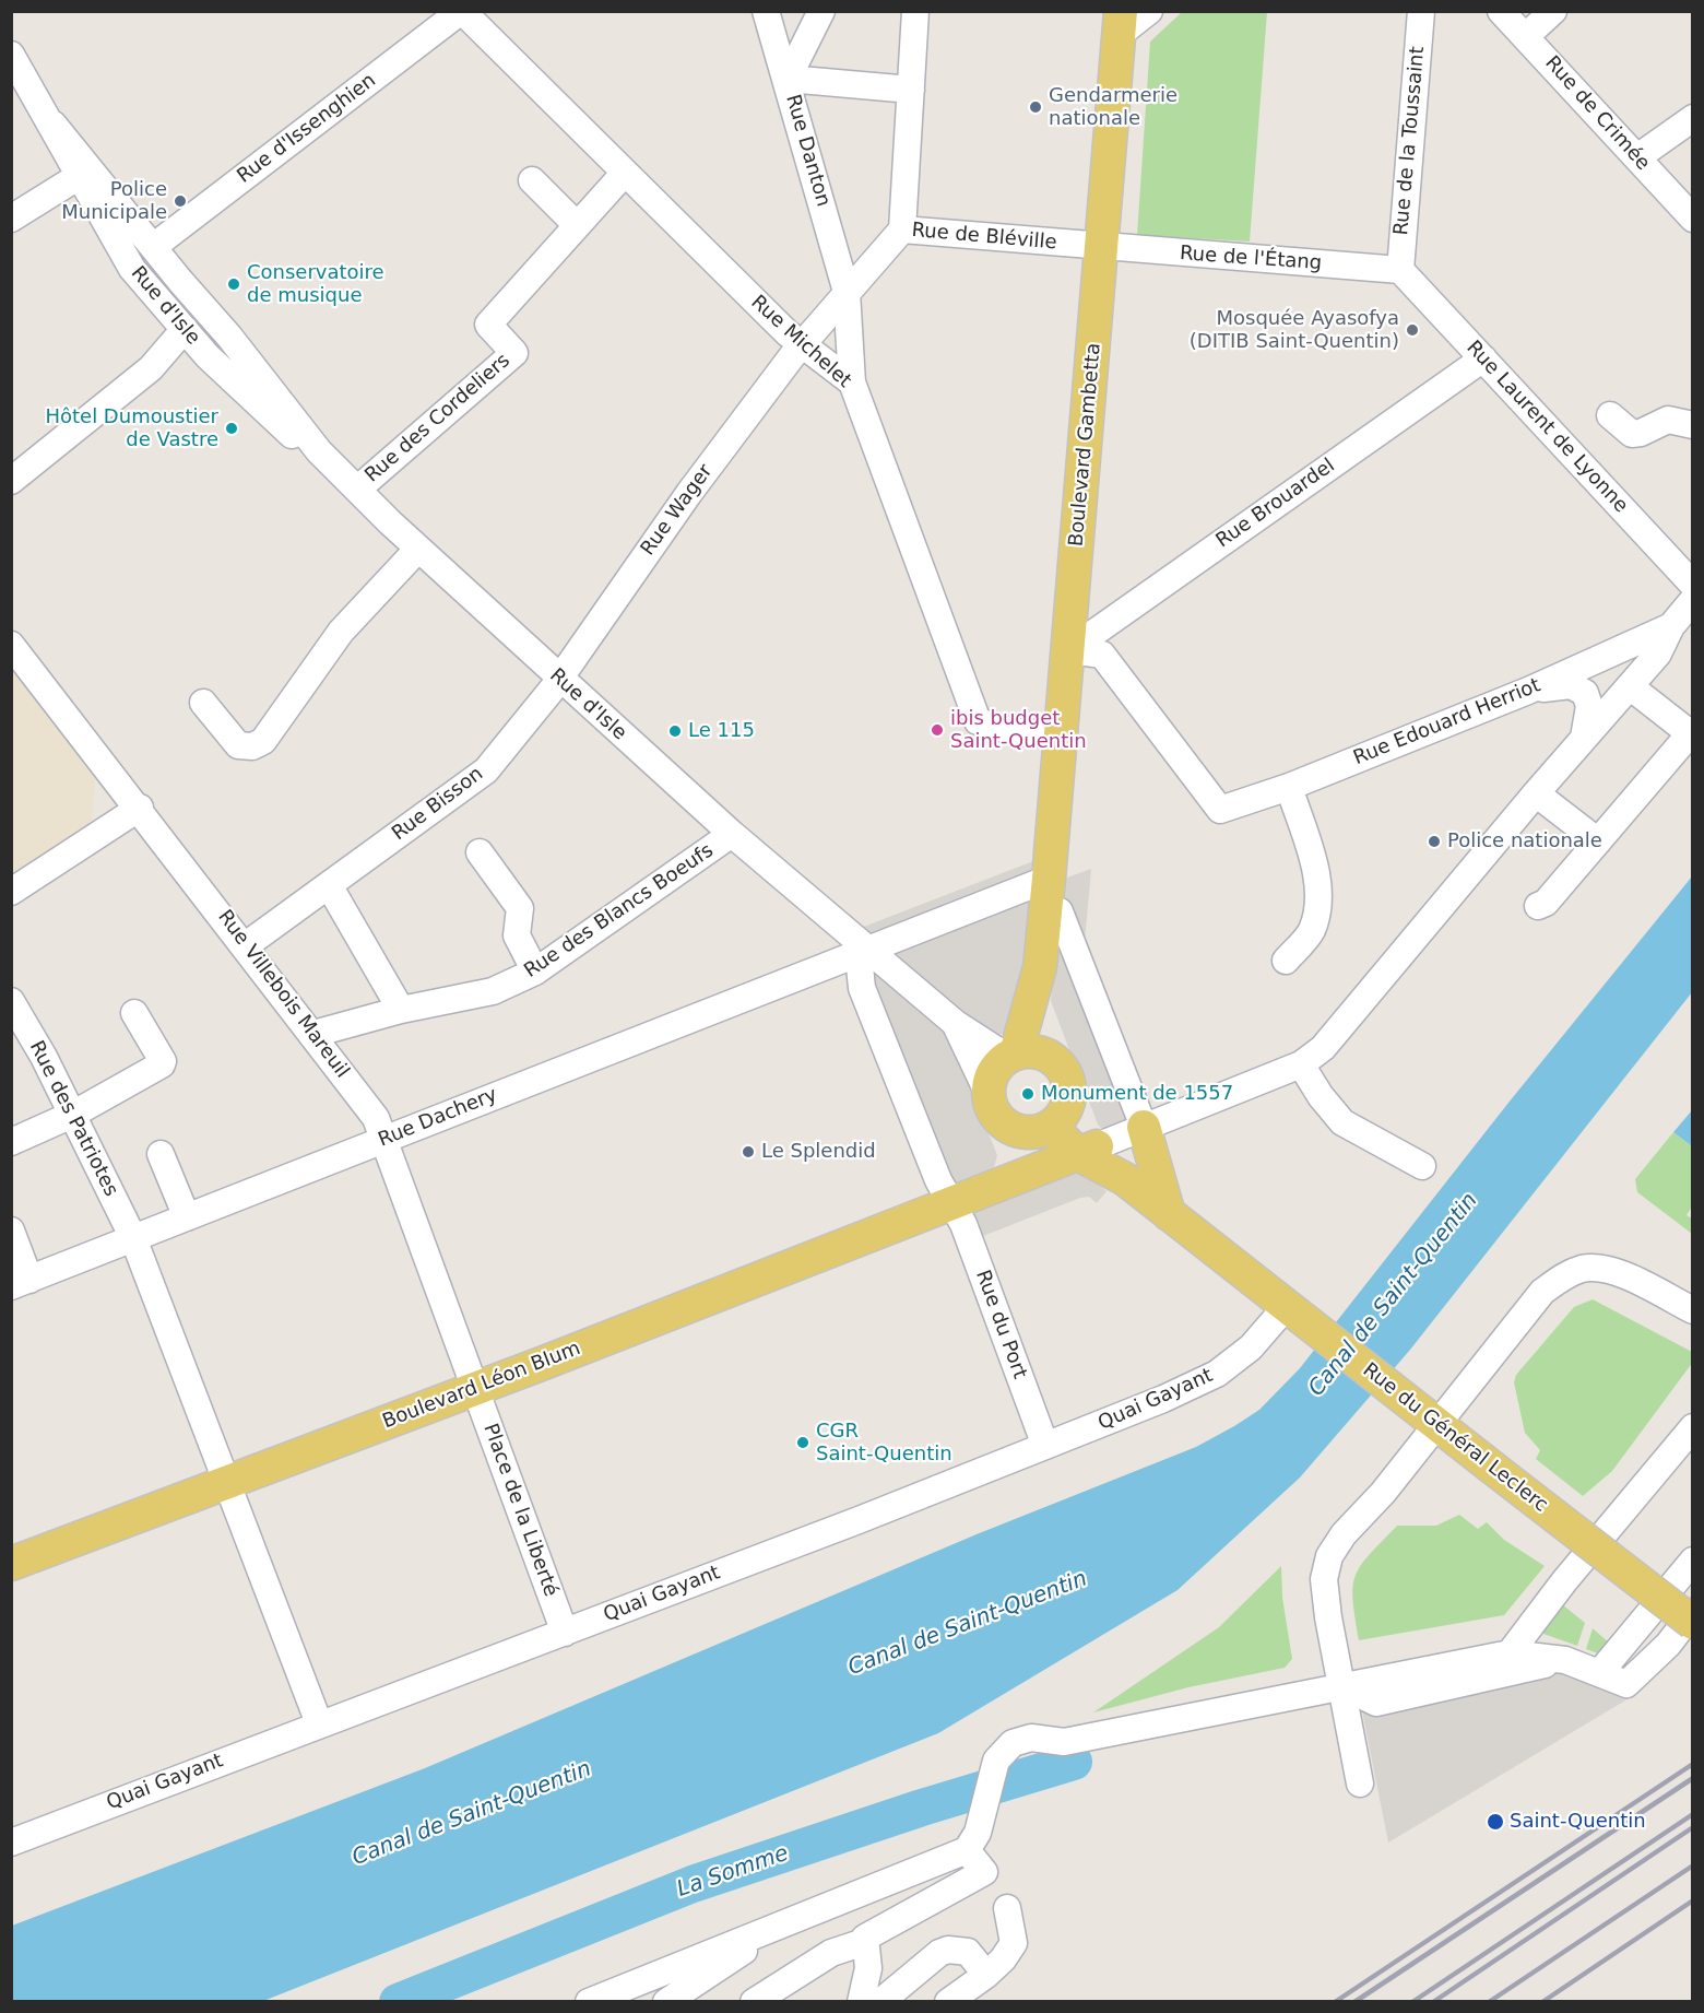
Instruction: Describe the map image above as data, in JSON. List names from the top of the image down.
{
  "streets": {
    "main road": ["Boulevard Gambetta", "Boulevard Léon Blum", "Rue du Général Leclerc"],
    "street": [
      "Rue de Crimée",
      "Rue d'Issenghien",
      "Rue de la Toussaint",
      "Rue Danton",
      "Rue de Bléville",
      "Rue de l'Étang",
      "Rue d'Isle",
      "Rue Michelet",
      "Rue des Cordeliers",
      "Rue Laurent de Lyonne",
      "Rue Brouardel",
      "Rue Wager",
      "Rue Edouard Herriot",
      "Rue Bisson",
      "Rue des Blancs Boeufs",
      "Rue Villebois Mareuil",
      "Rue Dachery",
      "Rue des Patriotes",
      "Rue du Port",
      "Quai Gayant",
      "Place de la Liberté"
    ]
  },
  "crossings": [
    ["Rue d'Issenghien", "Rue d'Isle"],
    ["Rue d'Issenghien", "Rue Michelet"],
    ["Rue de la Toussaint", "Rue de l'Étang"],
    ["Rue de la Toussaint", "Rue Laurent de Lyonne"],
    ["Rue Danton", "Rue de Bléville"],
    ["Rue Danton", "Rue Michelet"],
    ["Rue de Bléville", "Rue de l'Étang"],
    ["Rue de Bléville", "Rue Michelet"],
    ["Rue de Bléville", "Boulevard Gambetta"],
    ["Rue de Bléville", "Rue Wager"],
    ["Rue de l'Étang", "Rue Laurent de Lyonne"],
    ["Rue de l'Étang", "Boulevard Gambetta"],
    ["Rue d'Isle", "Rue des Cordeliers"],
    ["Rue d'Isle", "Rue Wager"],
    ["Rue d'Isle", "Rue Bisson"],
    ["Rue d'Isle", "Rue des Blancs Boeufs"],
    ["Rue d'Isle", "Rue Dachery"],
    ["Rue d'Isle", "Rue du Port"],
    ["Rue d'Isle", "Rue du Général Leclerc"],
    ["Rue Michelet", "Rue des Cordeliers"],
    ["Rue Michelet", "Boulevard Gambetta"],
    ["Rue Michelet", "Rue Wager"],
    ["Rue Laurent de Lyonne", "Rue Brouardel"],
    ["Boulevard Gambetta", "Rue Brouardel"],
    ["Boulevard Gambetta", "Rue Edouard Herriot"],
    ["Boulevard Gambetta", "Rue Dachery"],
    ["Rue Brouardel", "Rue Edouard Herriot"],
    ["Rue Wager", "Rue Bisson"],
    ["Rue Bisson", "Rue Villebois Mareuil"],
    ["Rue des Blancs Boeufs", "Rue Villebois Mareuil"],
    ["Rue Villebois Mareuil", "Rue Dachery"],
    ["Rue Villebois Mareuil", "Boulevard Léon Blum"],
    ["Rue Villebois Mareuil", "Place de la Liberté"],
    ["Rue Dachery", "Rue des Patriotes"],
    ["Rue Dachery", "Rue du Port"],
    ["Rue des Patriotes", "Boulevard Léon Blum"],
    ["Rue des Patriotes", "Quai Gayant"],
    ["Rue du Port", "Boulevard Léon Blum"],
    ["Rue du Port", "Quai Gayant"],
    ["Boulevard Léon Blum", "Rue du Général Leclerc"],
    ["Boulevard Léon Blum", "Place de la Liberté"],
    ["Quai Gayant", "Rue du Général Leclerc"],
    ["Quai Gayant", "Place de la Liberté"]
  ],
  "water": ["Canal de Saint-Quentin", "La Somme"],
  "places": [
    "Gendarmerie nationale",
    "Police Municipale",
    "Conservatoire de musique",
    "Mosquée Ayasofya (DITIB Saint-Quentin)",
    "Hôtel Dumoustier de Vastre",
    "ibis budget Saint-Quentin",
    "Le 115",
    "Police nationale",
    "Monument de 1557",
    "Le Splendid",
    "CGR Saint-Quentin",
    "Saint-Quentin"
  ]
}
